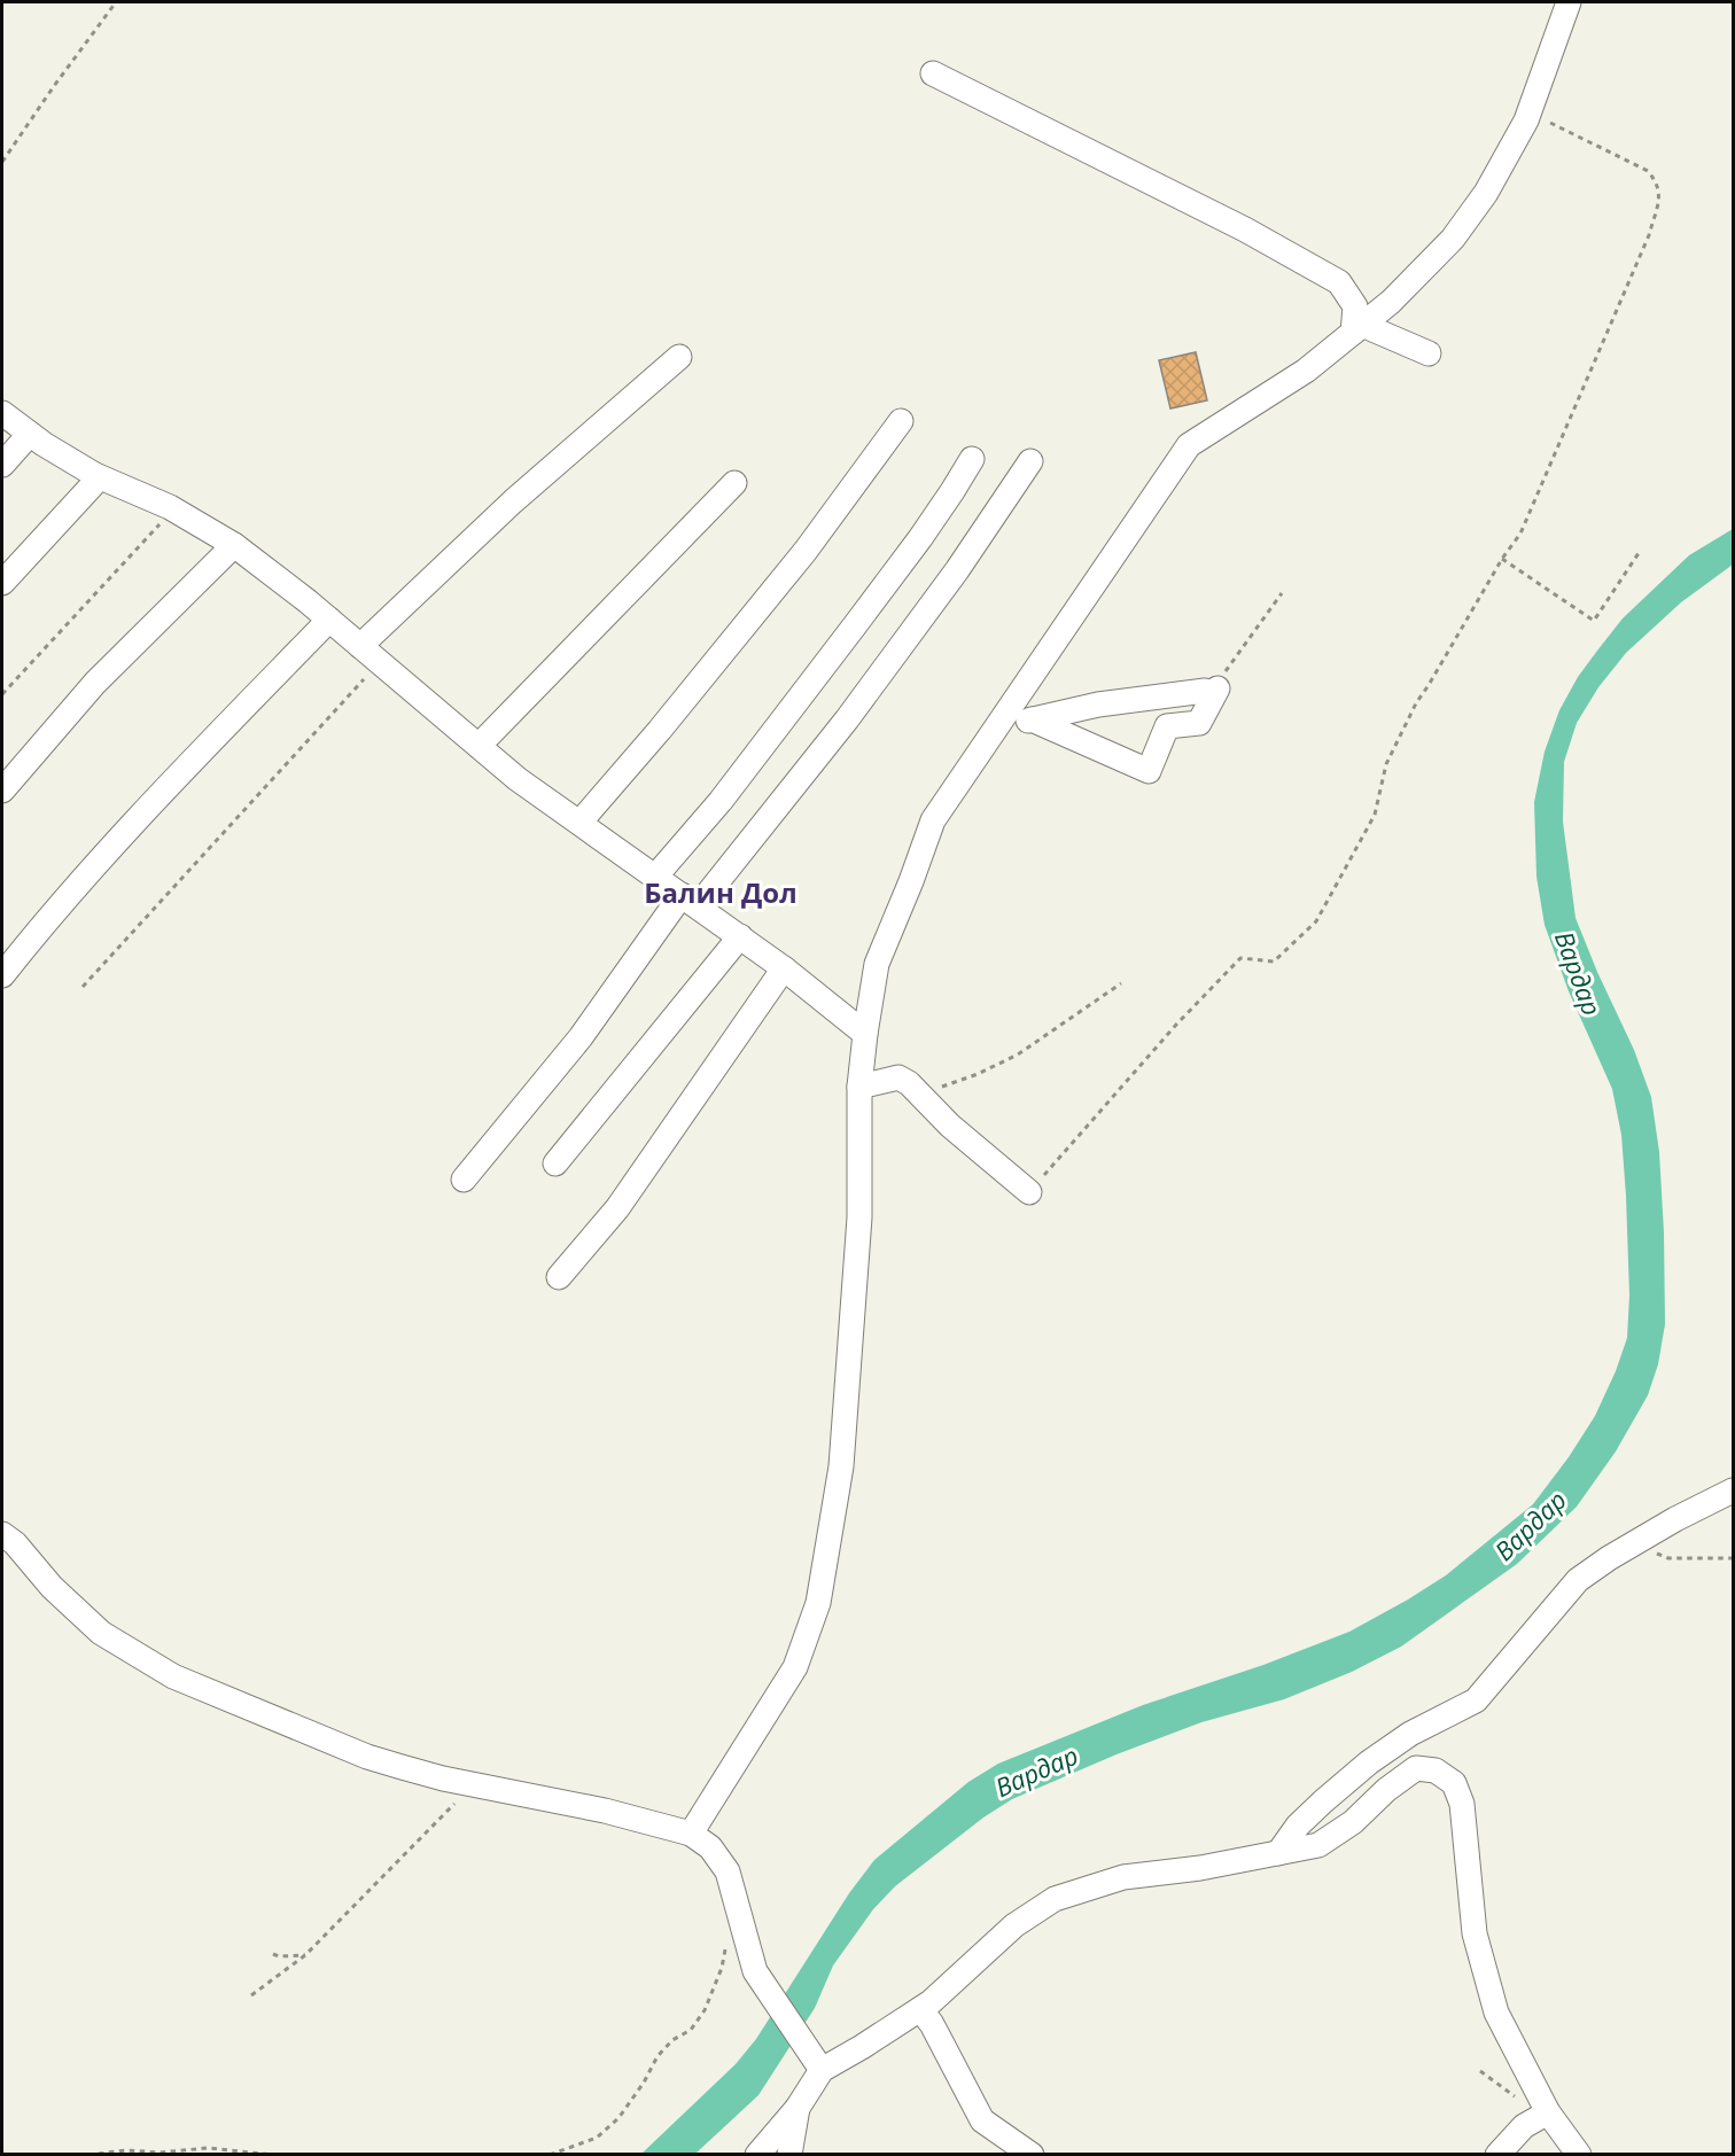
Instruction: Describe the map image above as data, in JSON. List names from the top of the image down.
{
  "districts": ["Балин Дол"],
  "water": ["Вардар"]
}
